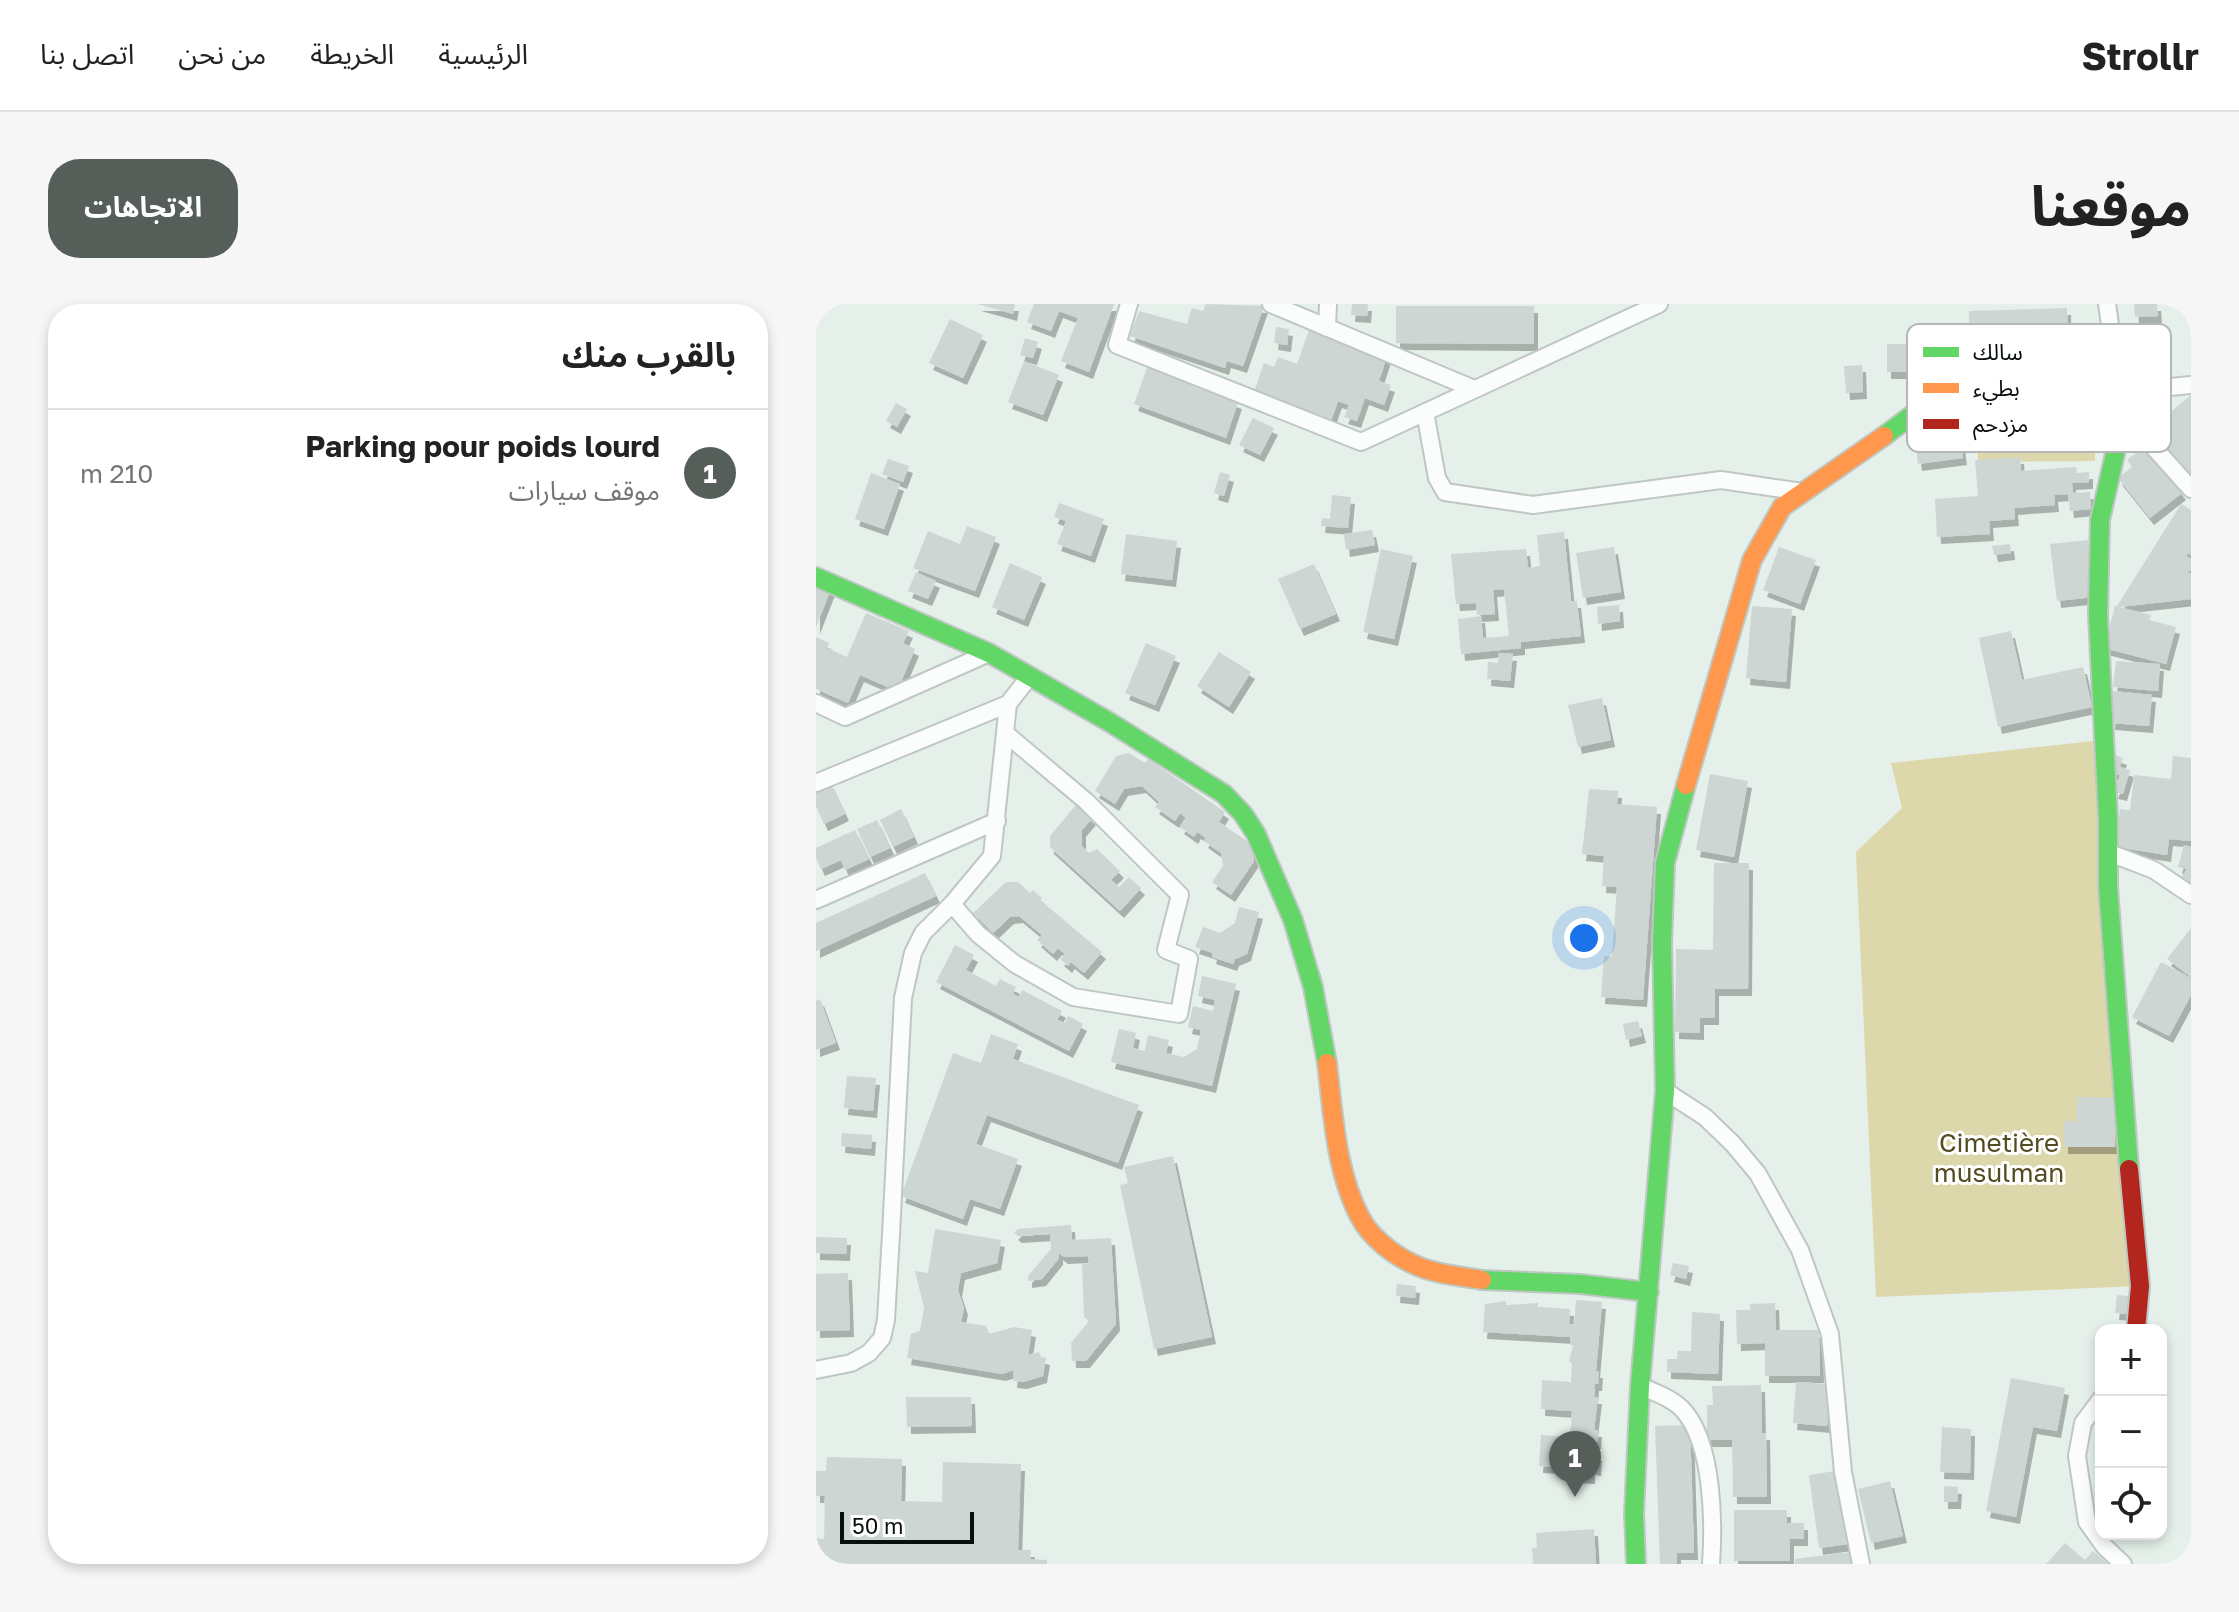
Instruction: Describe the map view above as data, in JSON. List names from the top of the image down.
{
  "parks": ["Cimetière musulman"],
  "legend": ["سالك", "بطيء", "مزدحم"],
  "scale_bar": "50 m",
  "page": {
    "header": "Strollr",
    "nav": [
      "الرئيسية",
      "الخريطة",
      "من نحن",
      "اتصل بنا"
    ],
    "title": "موقعنا",
    "buttons": "الاتجاهات",
    "heading": "بالقرب منك",
    "list": [
      {
        "mark": "1",
        "name": "Parking pour poids lourd",
        "note": "موقف سيارات",
        "value": "210 m"
      }
    ],
    "map_buttons": ["+", "−"],
    "pins": "1",
    "scale": "50 m"
  }
}
